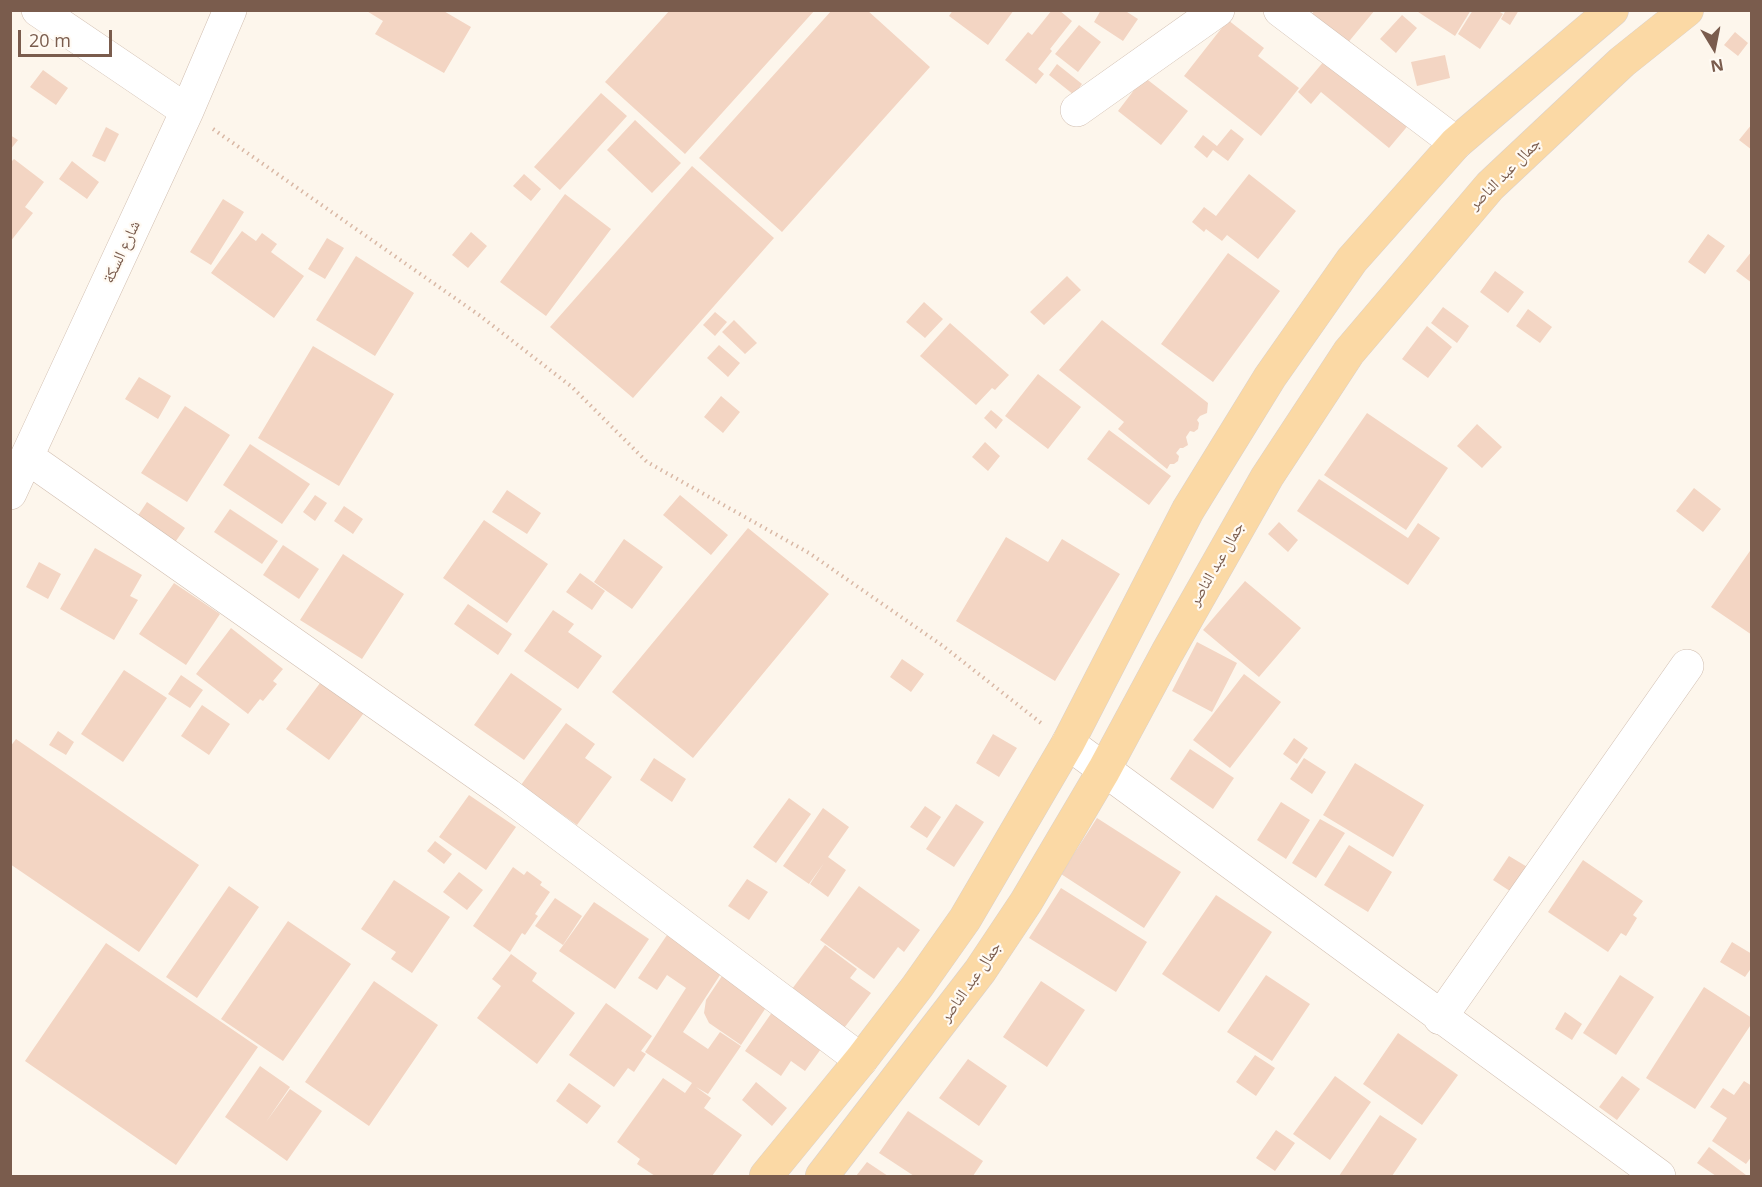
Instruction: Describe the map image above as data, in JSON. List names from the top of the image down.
{
  "streets": {
    "main road": ["جمال عبد الناصر"],
    "street": ["شارع السكة"]
  },
  "scale_bar": "20 m",
  "north": "bottom"
}
